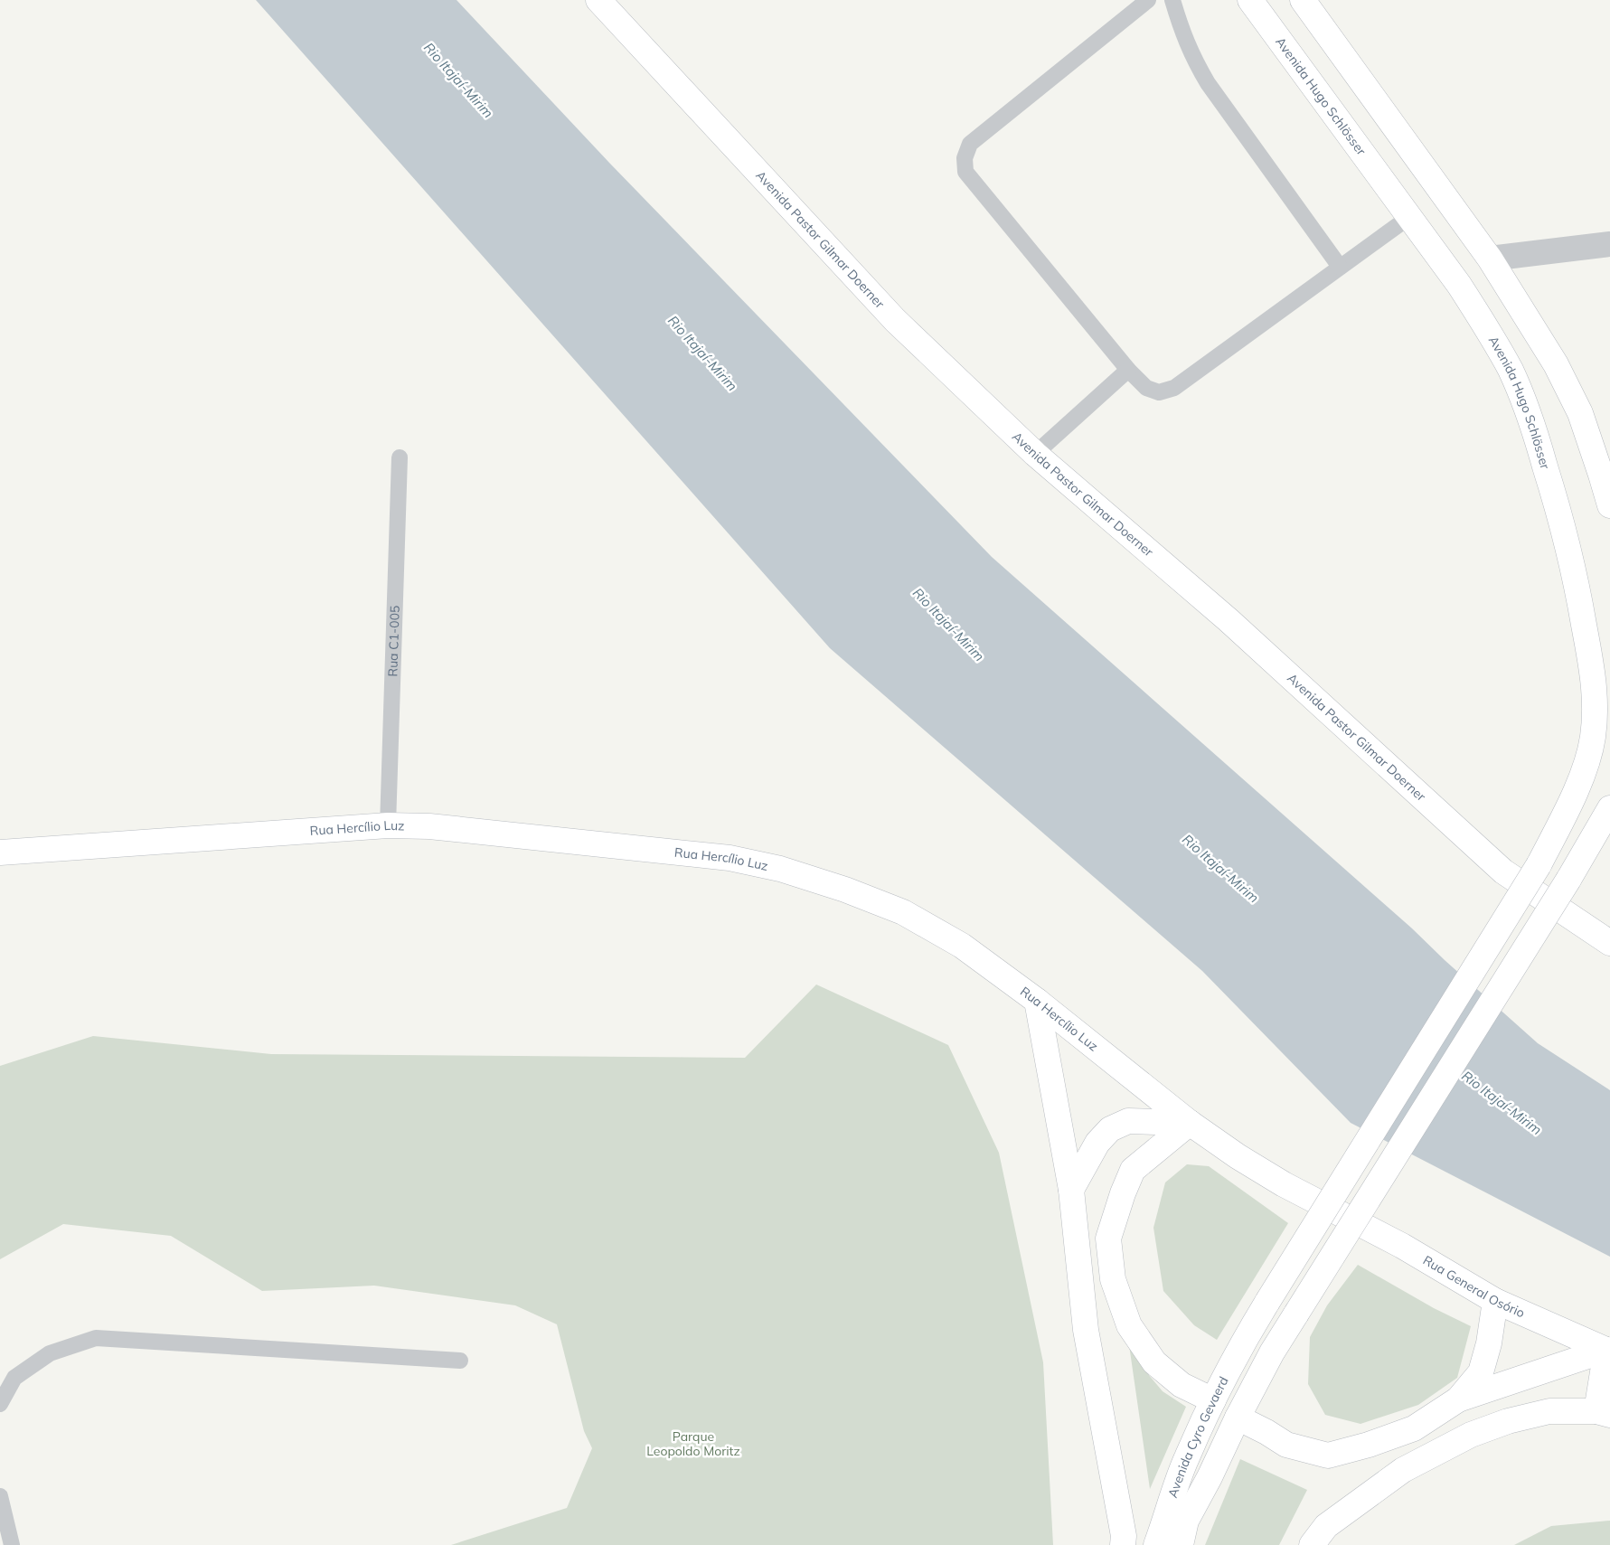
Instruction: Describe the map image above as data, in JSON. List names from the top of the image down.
{
  "streets": {
    "main road": [
      "Avenida Hugo Schlösser",
      "Avenida Pastor Gilmar Doerner",
      "Rua Hercílio Luz",
      "Rua General Osório",
      "Avenida Cyro Gevaerd"
    ],
    "lane": ["Rua C1-005"]
  },
  "crossings": [
    ["Avenida Hugo Schlösser", "Avenida Cyro Gevaerd"],
    ["Rua C1-005", "Rua Hercílio Luz"],
    ["Rua Hercílio Luz", "Rua General Osório"]
  ],
  "water": ["Rio Itajaí-Mirim"],
  "parks": ["Parque Leopoldo Moritz"]
}
